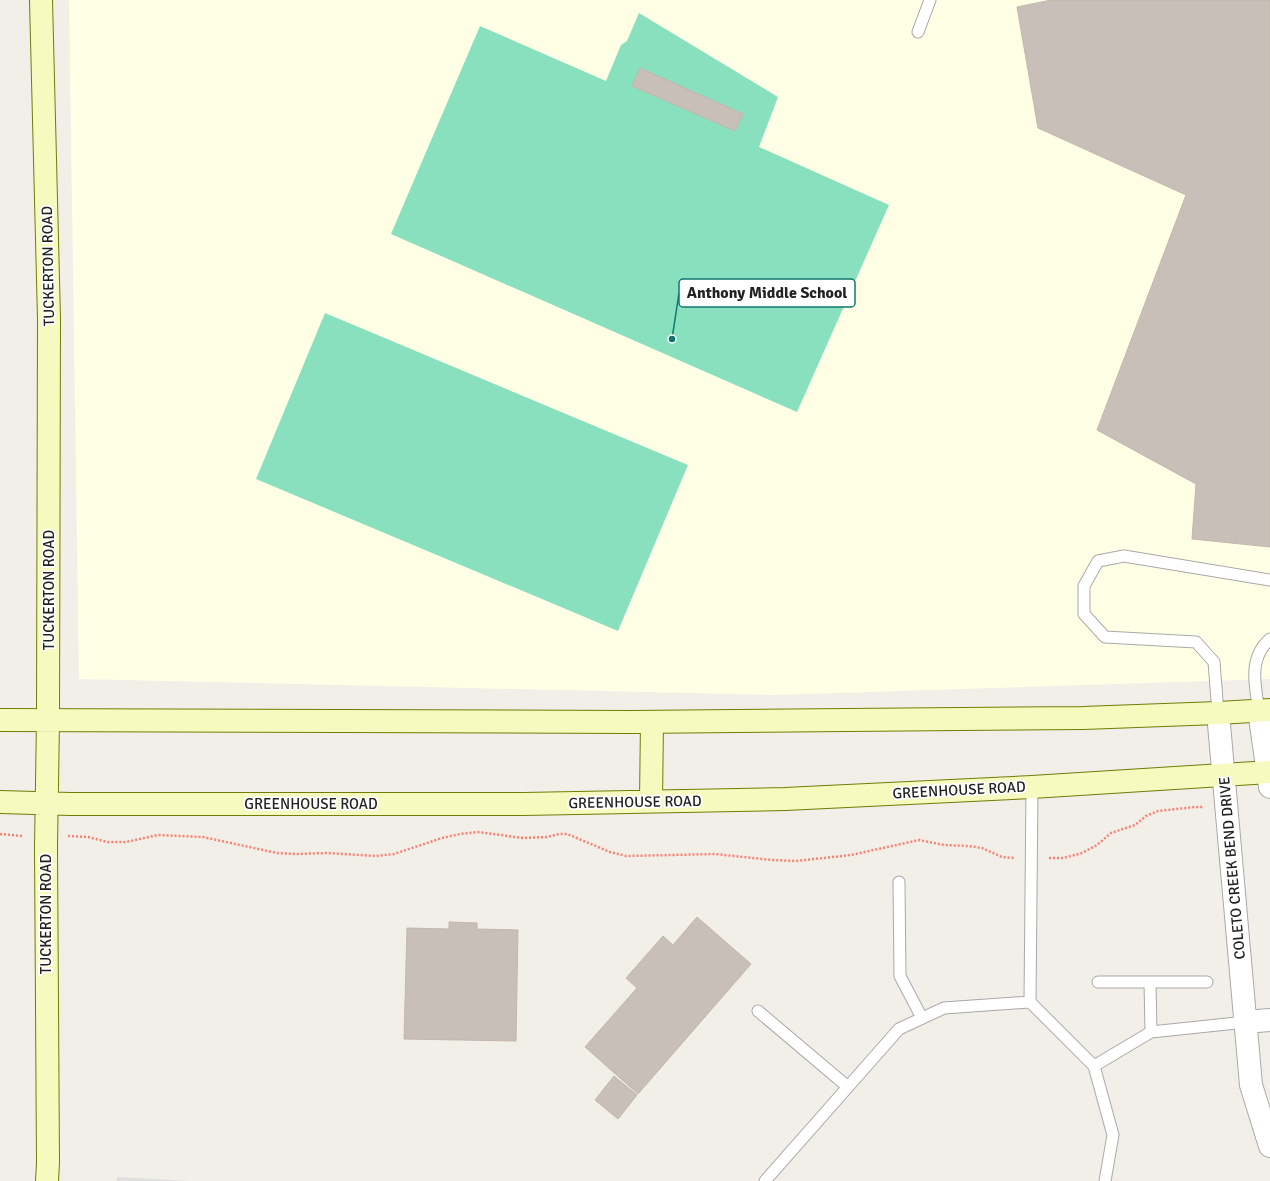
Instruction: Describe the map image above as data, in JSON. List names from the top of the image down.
{
  "streets": {
    "main road": ["TUCKERTON ROAD", "GREENHOUSE ROAD"],
    "street": ["COLETO CREEK BEND DRIVE"]
  },
  "crossings": [
    ["TUCKERTON ROAD", "GREENHOUSE ROAD"],
    ["GREENHOUSE ROAD", "COLETO CREEK BEND DRIVE"]
  ],
  "places": ["Anthony Middle School"]
}
